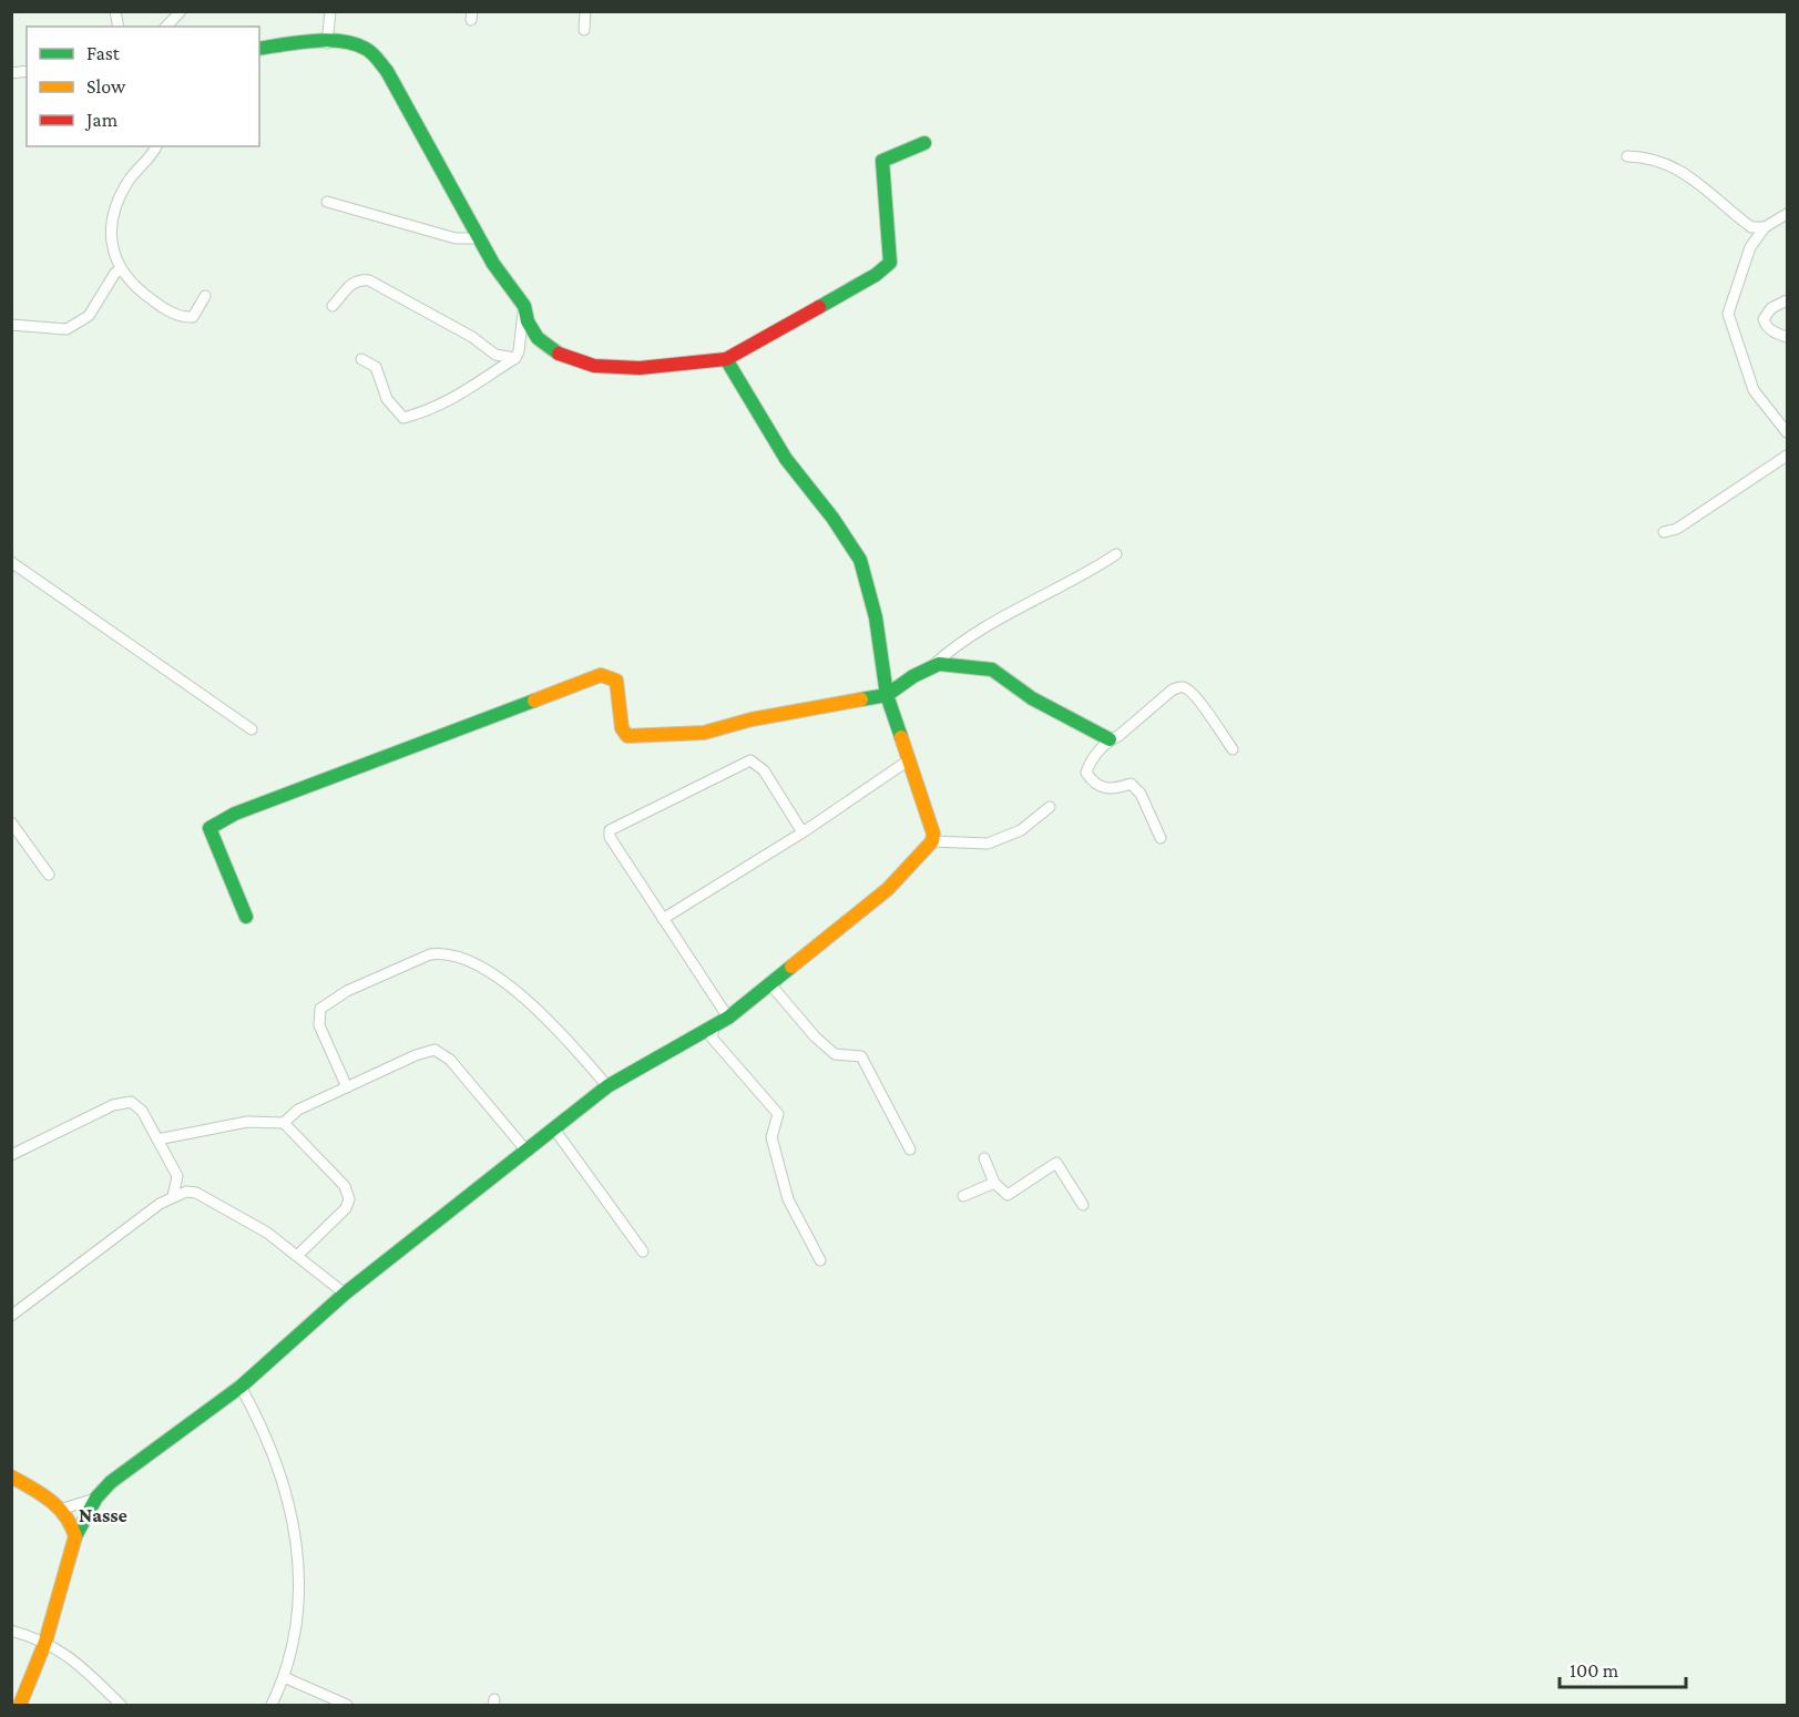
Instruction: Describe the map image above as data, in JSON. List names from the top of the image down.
{
  "districts": ["Nasse"],
  "legend": ["Fast", "Slow", "Jam"],
  "scale_bar": "100 m"
}
